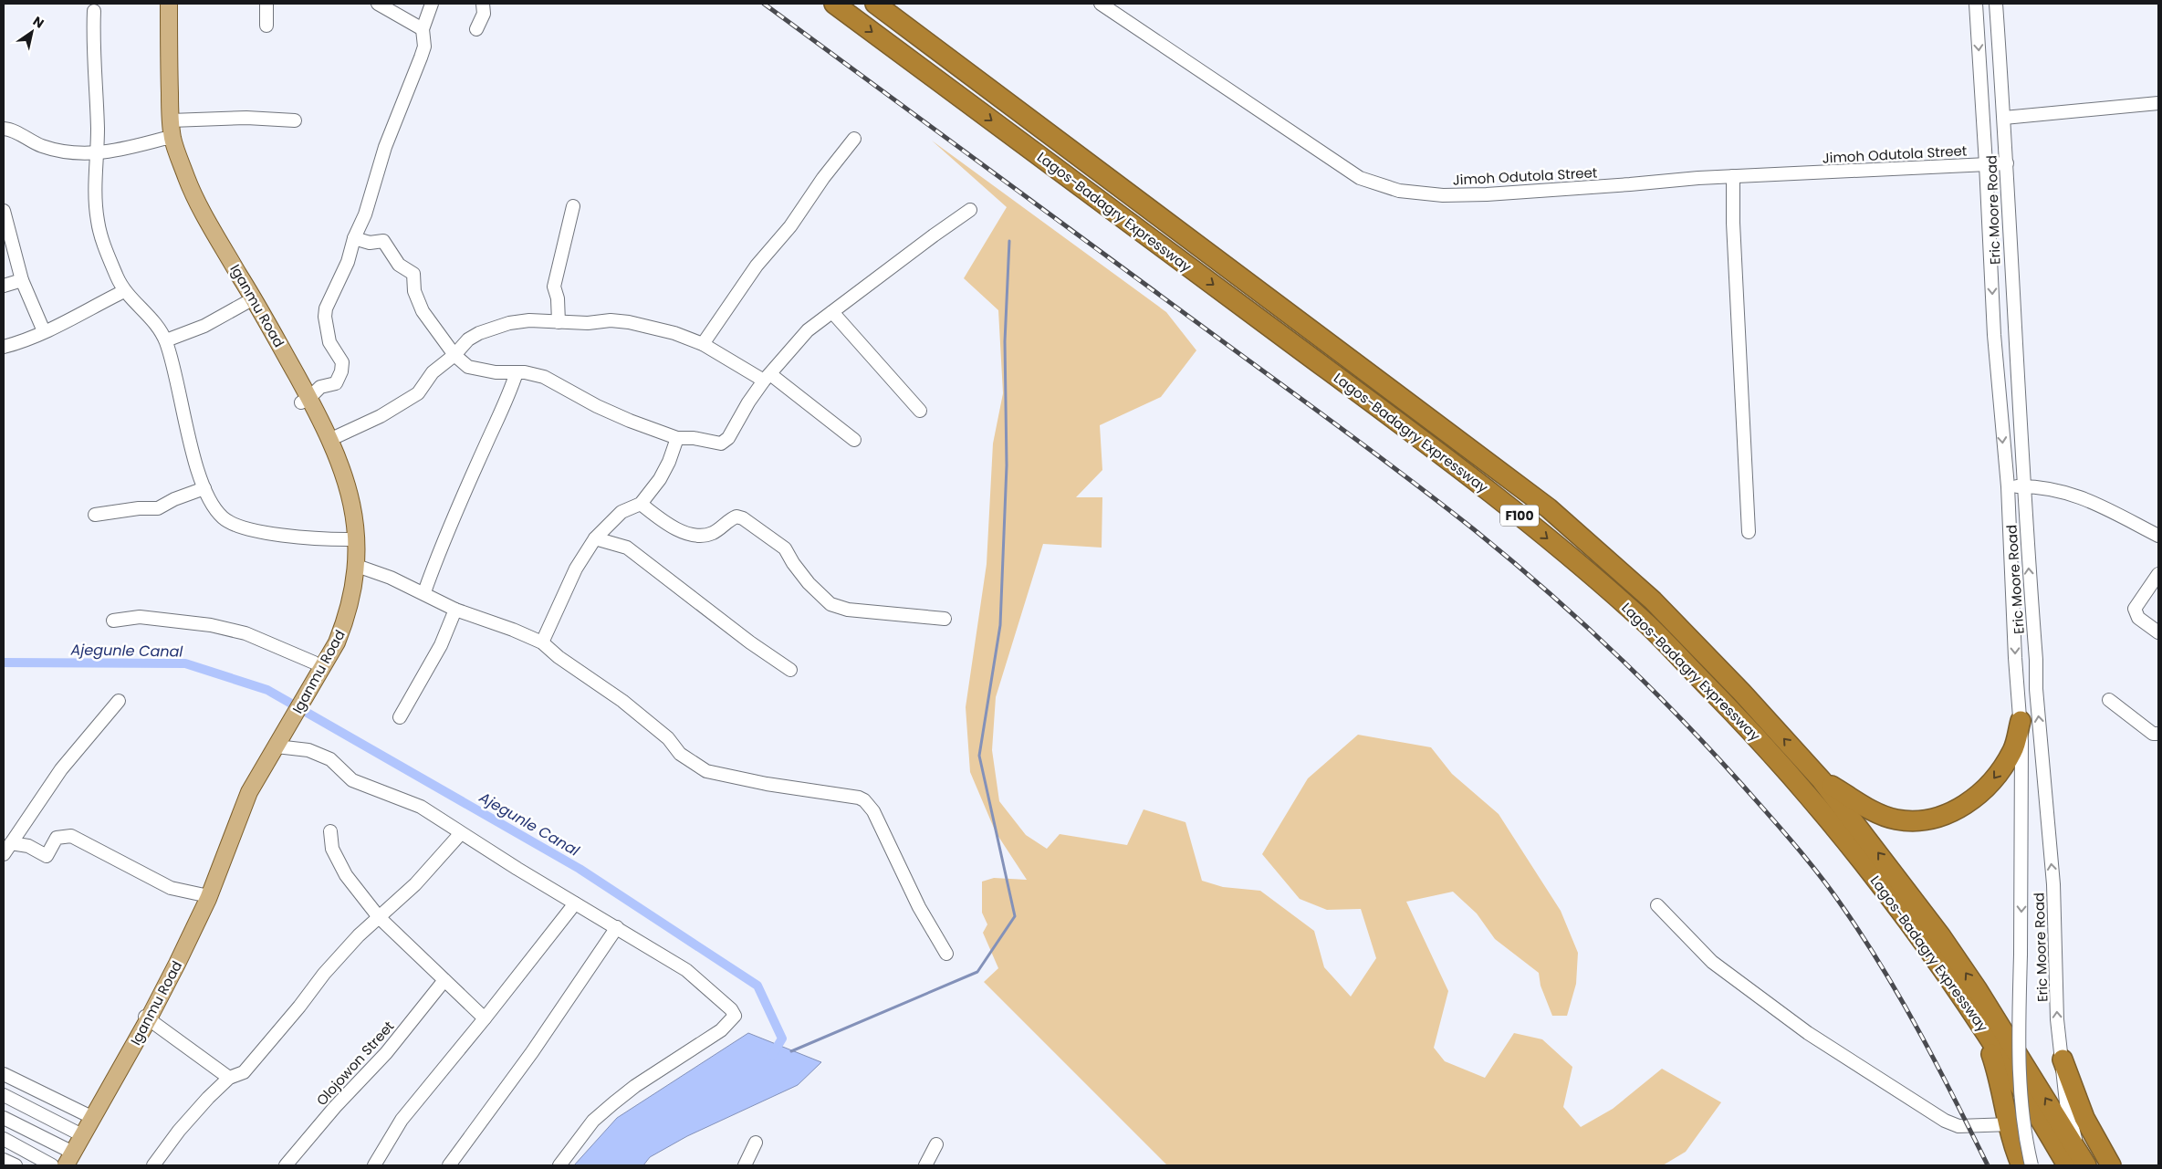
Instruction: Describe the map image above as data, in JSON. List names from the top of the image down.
{
  "streets": {
    "highway": ["Lagos-Badagry Expressway", "F100"],
    "main road": ["Iganmu Road"],
    "street": ["Jimoh Odutola Street", "Eric Moore Road", "Olojowon Street"]
  },
  "crossings": [
    ["Jimoh Odutola Street", "Eric Moore Road"],
    ["Eric Moore Road", "Lagos-Badagry Expressway"]
  ],
  "water": ["Ajegunle Canal"],
  "north": "top right"
}
